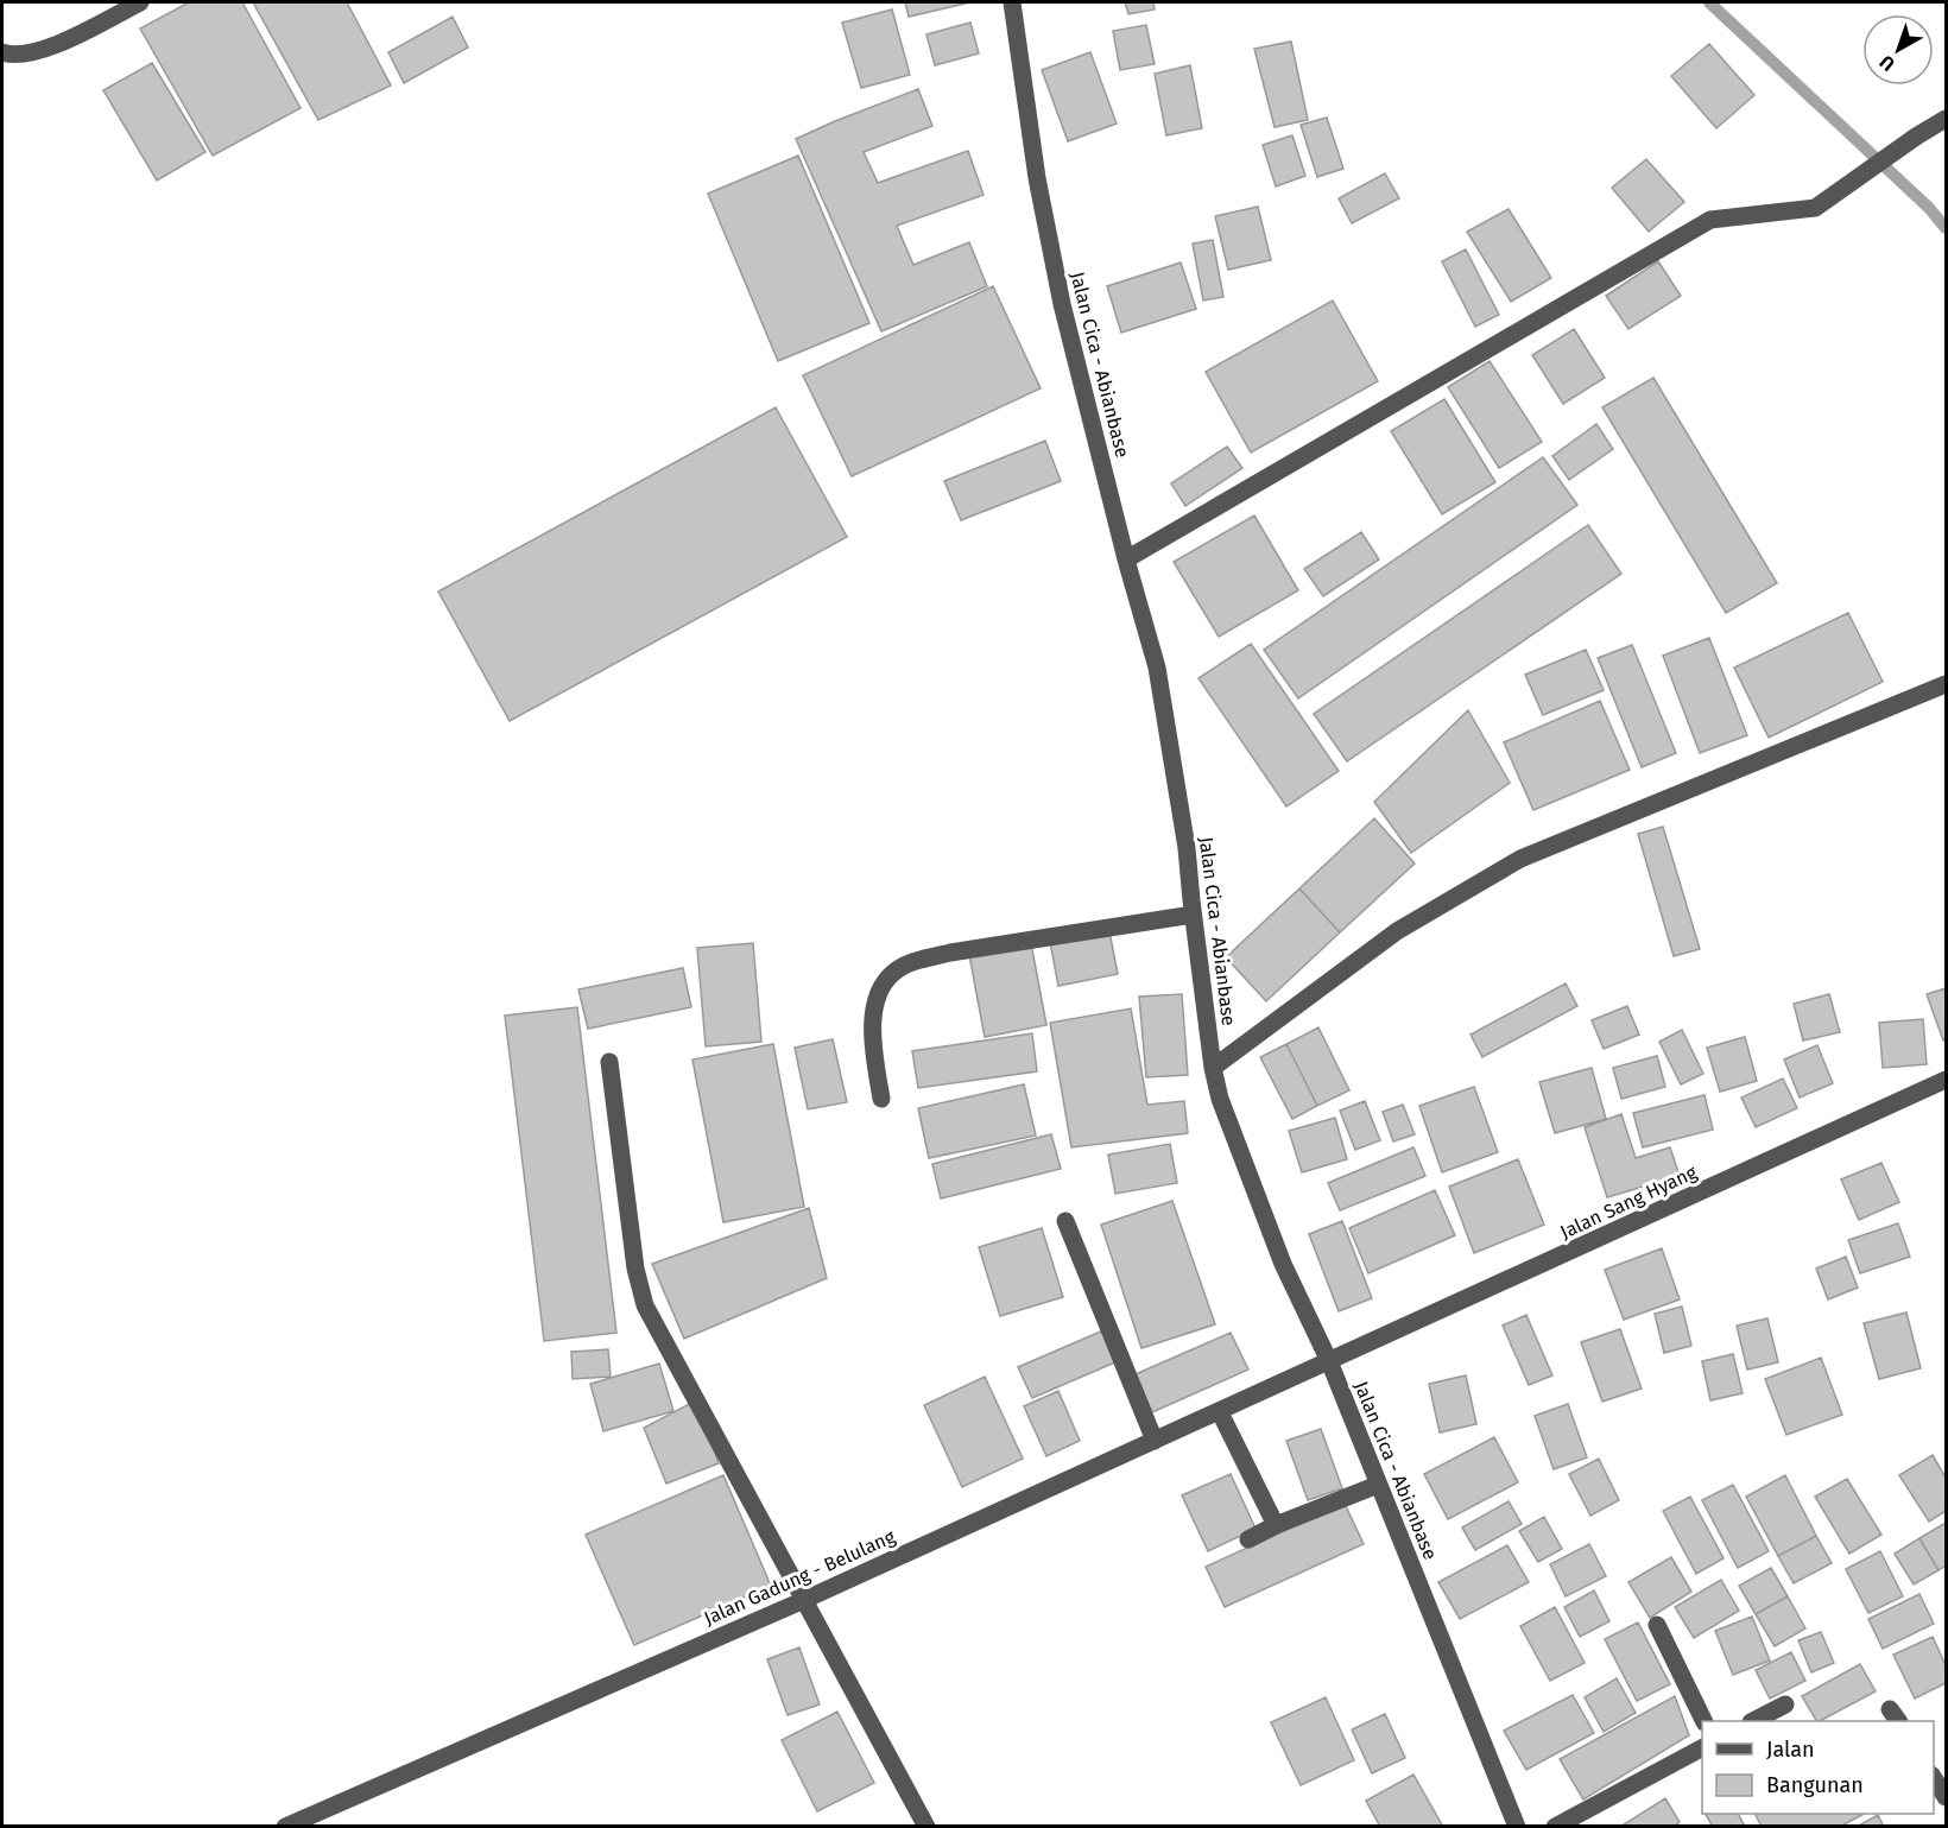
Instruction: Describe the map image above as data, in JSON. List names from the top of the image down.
{
  "streets": {
    "street": ["Jalan Cica - Abianbase", "Jalan Sang Hyang", "Jalan Gadung - Belulang"]
  },
  "crossings": [
    ["Jalan Cica - Abianbase", "Jalan Sang Hyang"],
    ["Jalan Cica - Abianbase", "Jalan Gadung - Belulang"],
    ["Jalan Sang Hyang", "Jalan Gadung - Belulang"]
  ],
  "legend": ["Jalan", "Bangunan"],
  "north": "bottom left"
}
